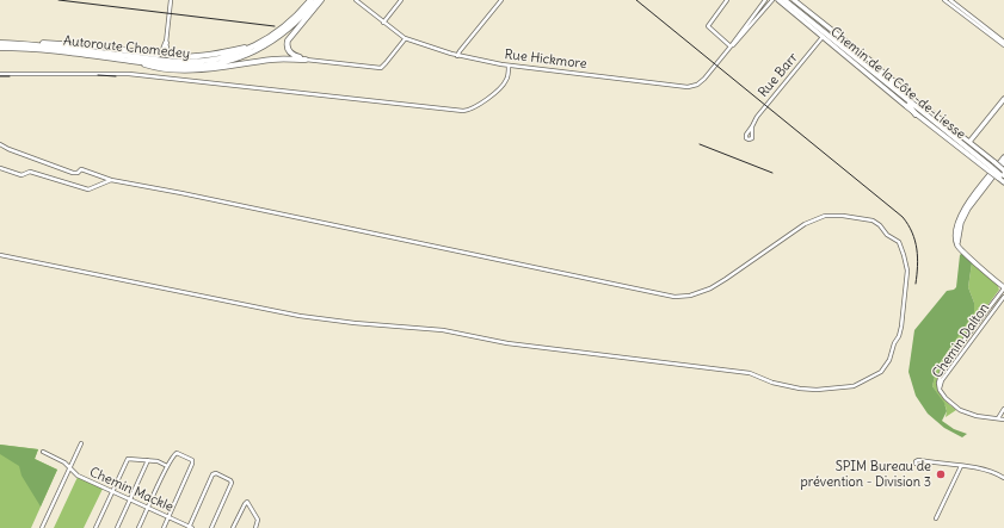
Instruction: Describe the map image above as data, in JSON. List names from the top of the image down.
{
  "streets": {
    "highway": ["Autoroute Chomedey", "Chemin de la Côte-de-Liesse"],
    "street": [
      "Rue Hickmore",
      "Rue Barr",
      "Chemin Dalton",
      "Chemin Mackle"
    ]
  },
  "crossings": [
    ["Rue Barr", "Chemin de la Côte-de-Liesse"]
  ],
  "places": ["SPIM Bureau de prévention - Division 3"]
}
